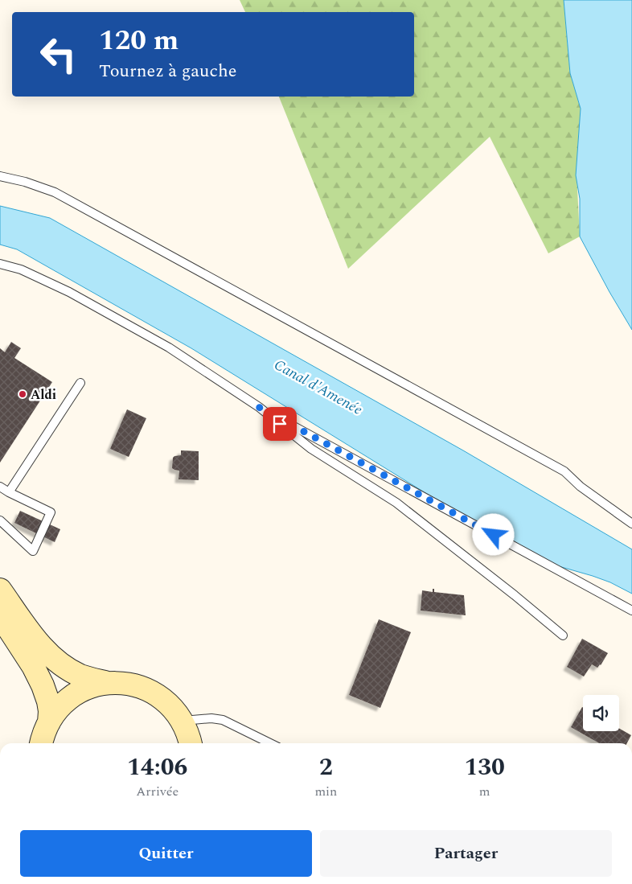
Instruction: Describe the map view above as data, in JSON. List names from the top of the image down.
{
  "water": ["Canal d'Amenée"],
  "places": ["Aldi"],
  "page": {
    "turn": ["120 m", "Tournez à gauche"],
    "eta": [
      "14:06",
      "Arrivée",
      "2",
      "min",
      "130",
      "m"
    ],
    "buttons": ["Quitter", "Partager"]
  }
}
